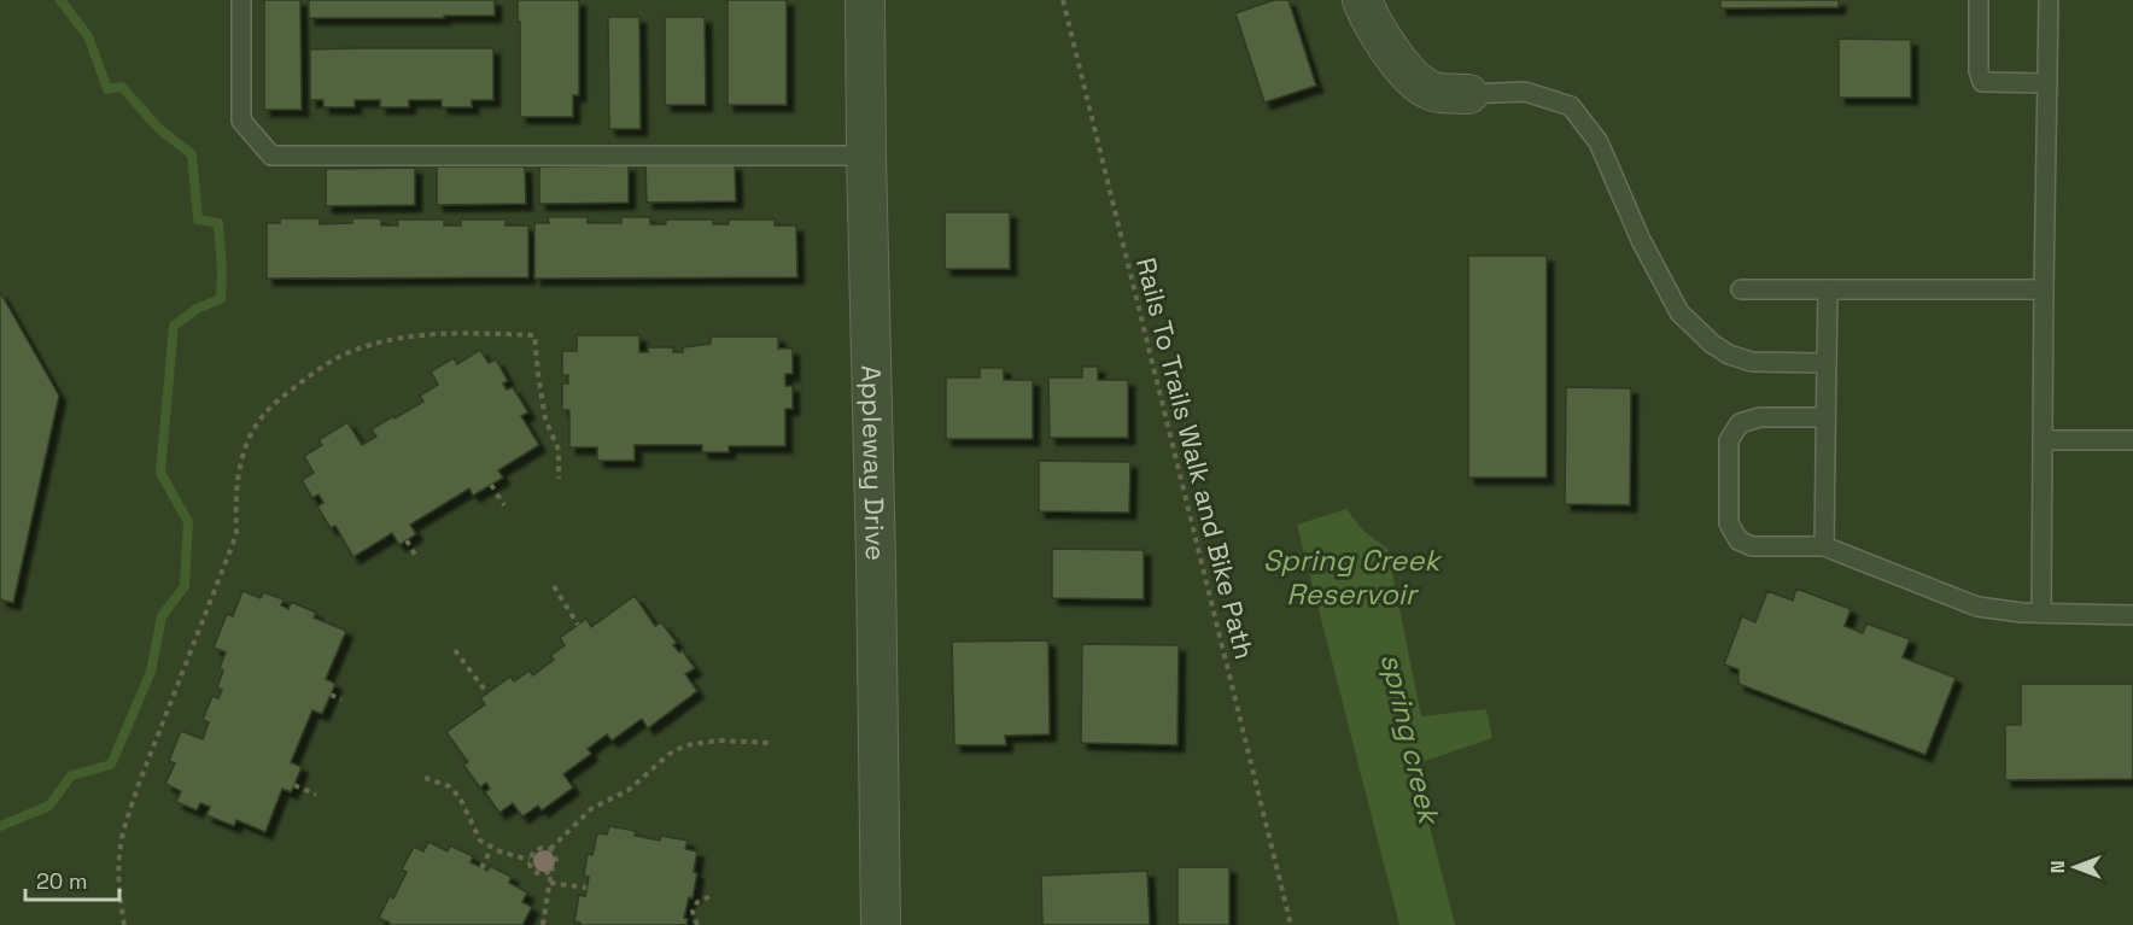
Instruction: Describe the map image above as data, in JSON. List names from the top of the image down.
{
  "streets": {
    "street": ["Appleway Drive"],
    "path": ["Rails To Trails Walk and Bike Path"]
  },
  "water": ["Spring Creek Reservoir", "spring creek"],
  "scale_bar": "20 m",
  "north": "left"
}
